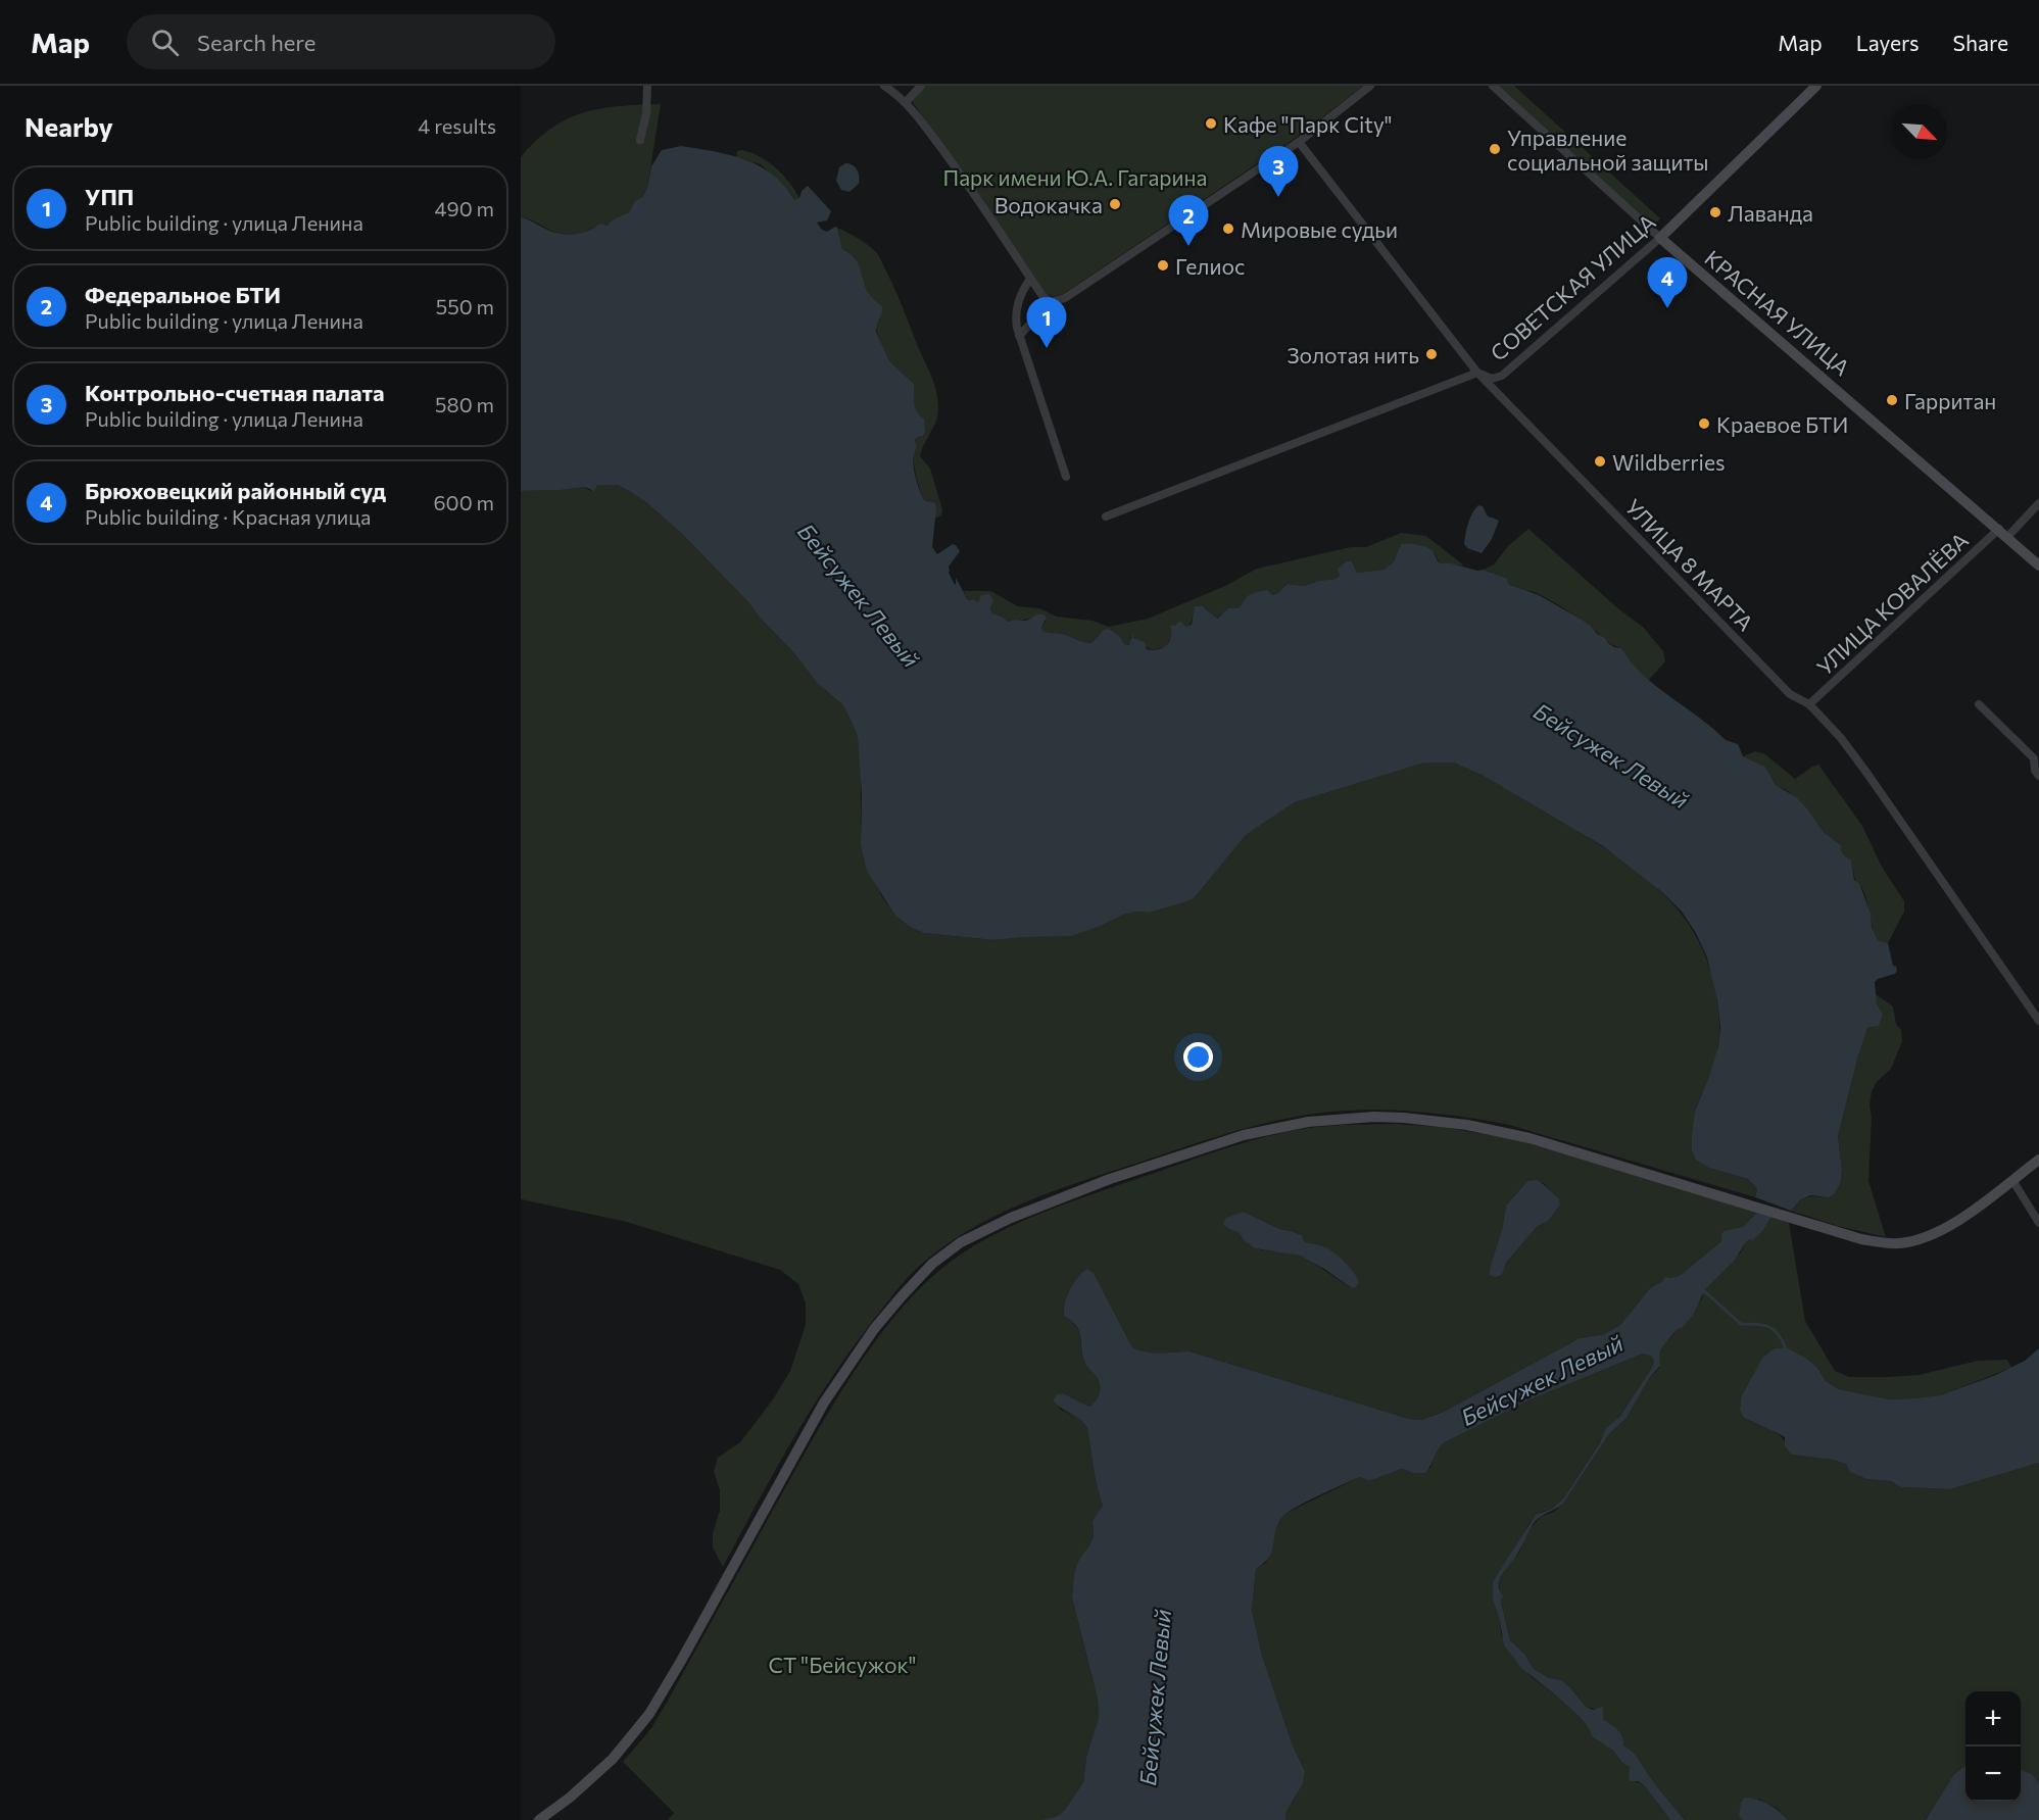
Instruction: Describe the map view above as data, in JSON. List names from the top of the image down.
{
  "streets": {
    "street": [
      "СОВЕТСКАЯ УЛИЦА",
      "КРАСНАЯ УЛИЦА",
      "УЛИЦА 8 МАРТА",
      "УЛИЦА КОВАЛЁВА"
    ]
  },
  "crossings": [
    ["СОВЕТСКАЯ УЛИЦА", "КРАСНАЯ УЛИЦА"],
    ["СОВЕТСКАЯ УЛИЦА", "УЛИЦА 8 МАРТА"],
    ["КРАСНАЯ УЛИЦА", "УЛИЦА КОВАЛЁВА"],
    ["УЛИЦА 8 МАРТА", "УЛИЦА КОВАЛЁВА"]
  ],
  "water": ["Бейсужек Левый"],
  "parks": ["Парк имени Ю.А. Гагарина", "СТ \"Бейсужок\""],
  "places": [
    "Кафе \"Парк City\"",
    "Управление социальной защиты",
    "Водокачка",
    "Лаванда",
    "Мировые судьи",
    "Гелиос",
    "Золотая нить",
    "Гарритан",
    "Краевое БТИ",
    "Wildberries"
  ],
  "north": "bottom right",
  "page": {
    "header": "Map",
    "search": "Search here",
    "nav": ["Map", "Layers", "Share"],
    "heading": ["Nearby", "4 results"],
    "pins": [
      "3",
      "2",
      "4",
      "1"
    ],
    "list": [
      {
        "mark": "1",
        "name": "УПП",
        "note": "Public building · улица Ленина",
        "value": "490 m"
      },
      {
        "mark": "2",
        "name": "Федеральное БТИ",
        "note": "Public building · улица Ленина",
        "value": "550 m"
      },
      {
        "mark": "3",
        "name": "Контрольно-счетная палата",
        "note": "Public building · улица Ленина",
        "value": "580 m"
      },
      {
        "mark": "4",
        "name": "Брюховецкий районный суд",
        "note": "Public building · Красная улица",
        "value": "600 m"
      }
    ],
    "map_buttons": ["+", "−"]
  }
}
